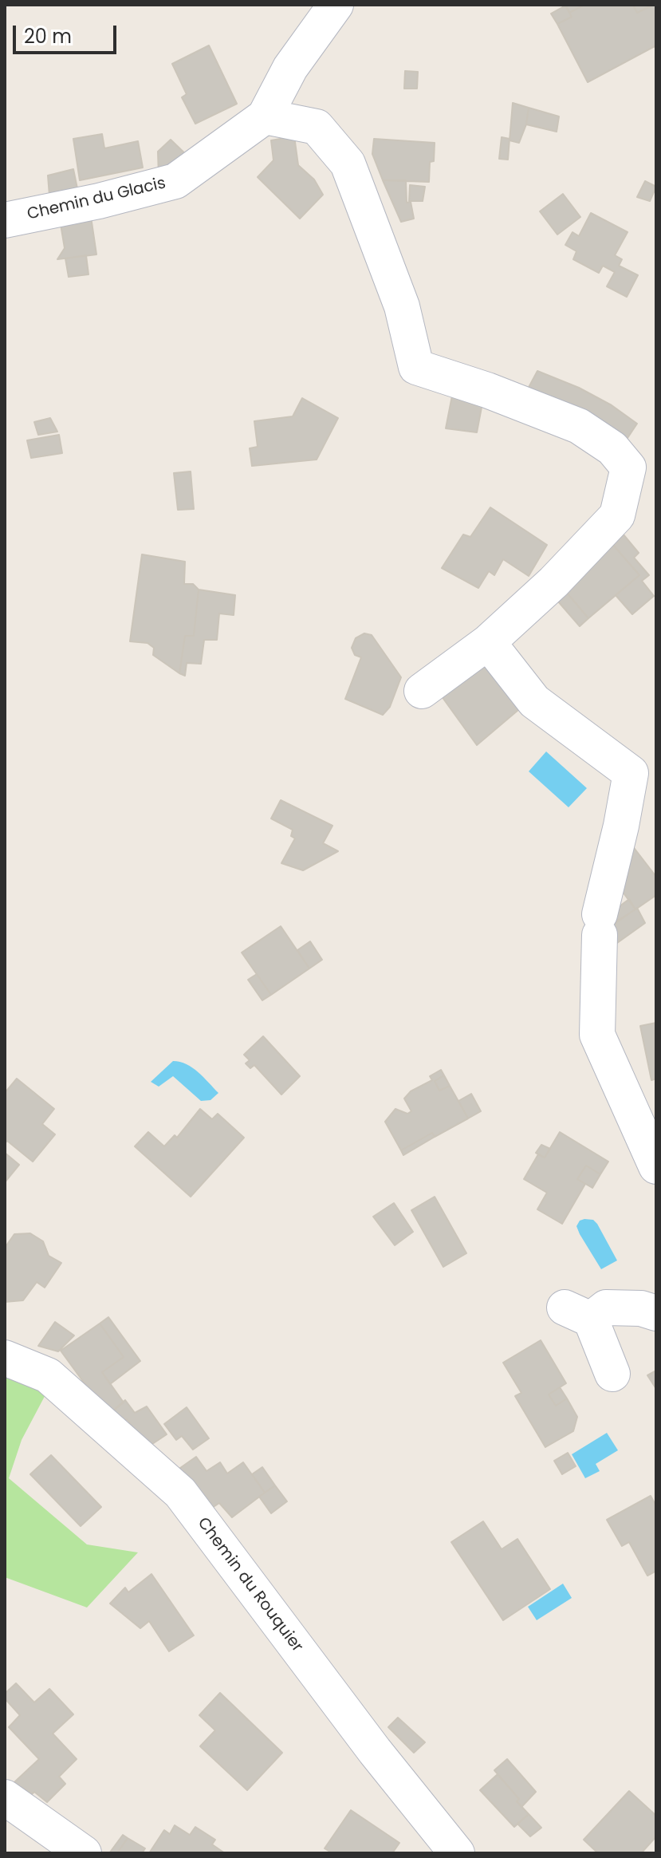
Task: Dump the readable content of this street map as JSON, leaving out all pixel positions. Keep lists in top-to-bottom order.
{
  "streets": {
    "street": ["Chemin du Glacis", "Chemin du Rouquier"]
  },
  "scale_bar": "20 m"
}
